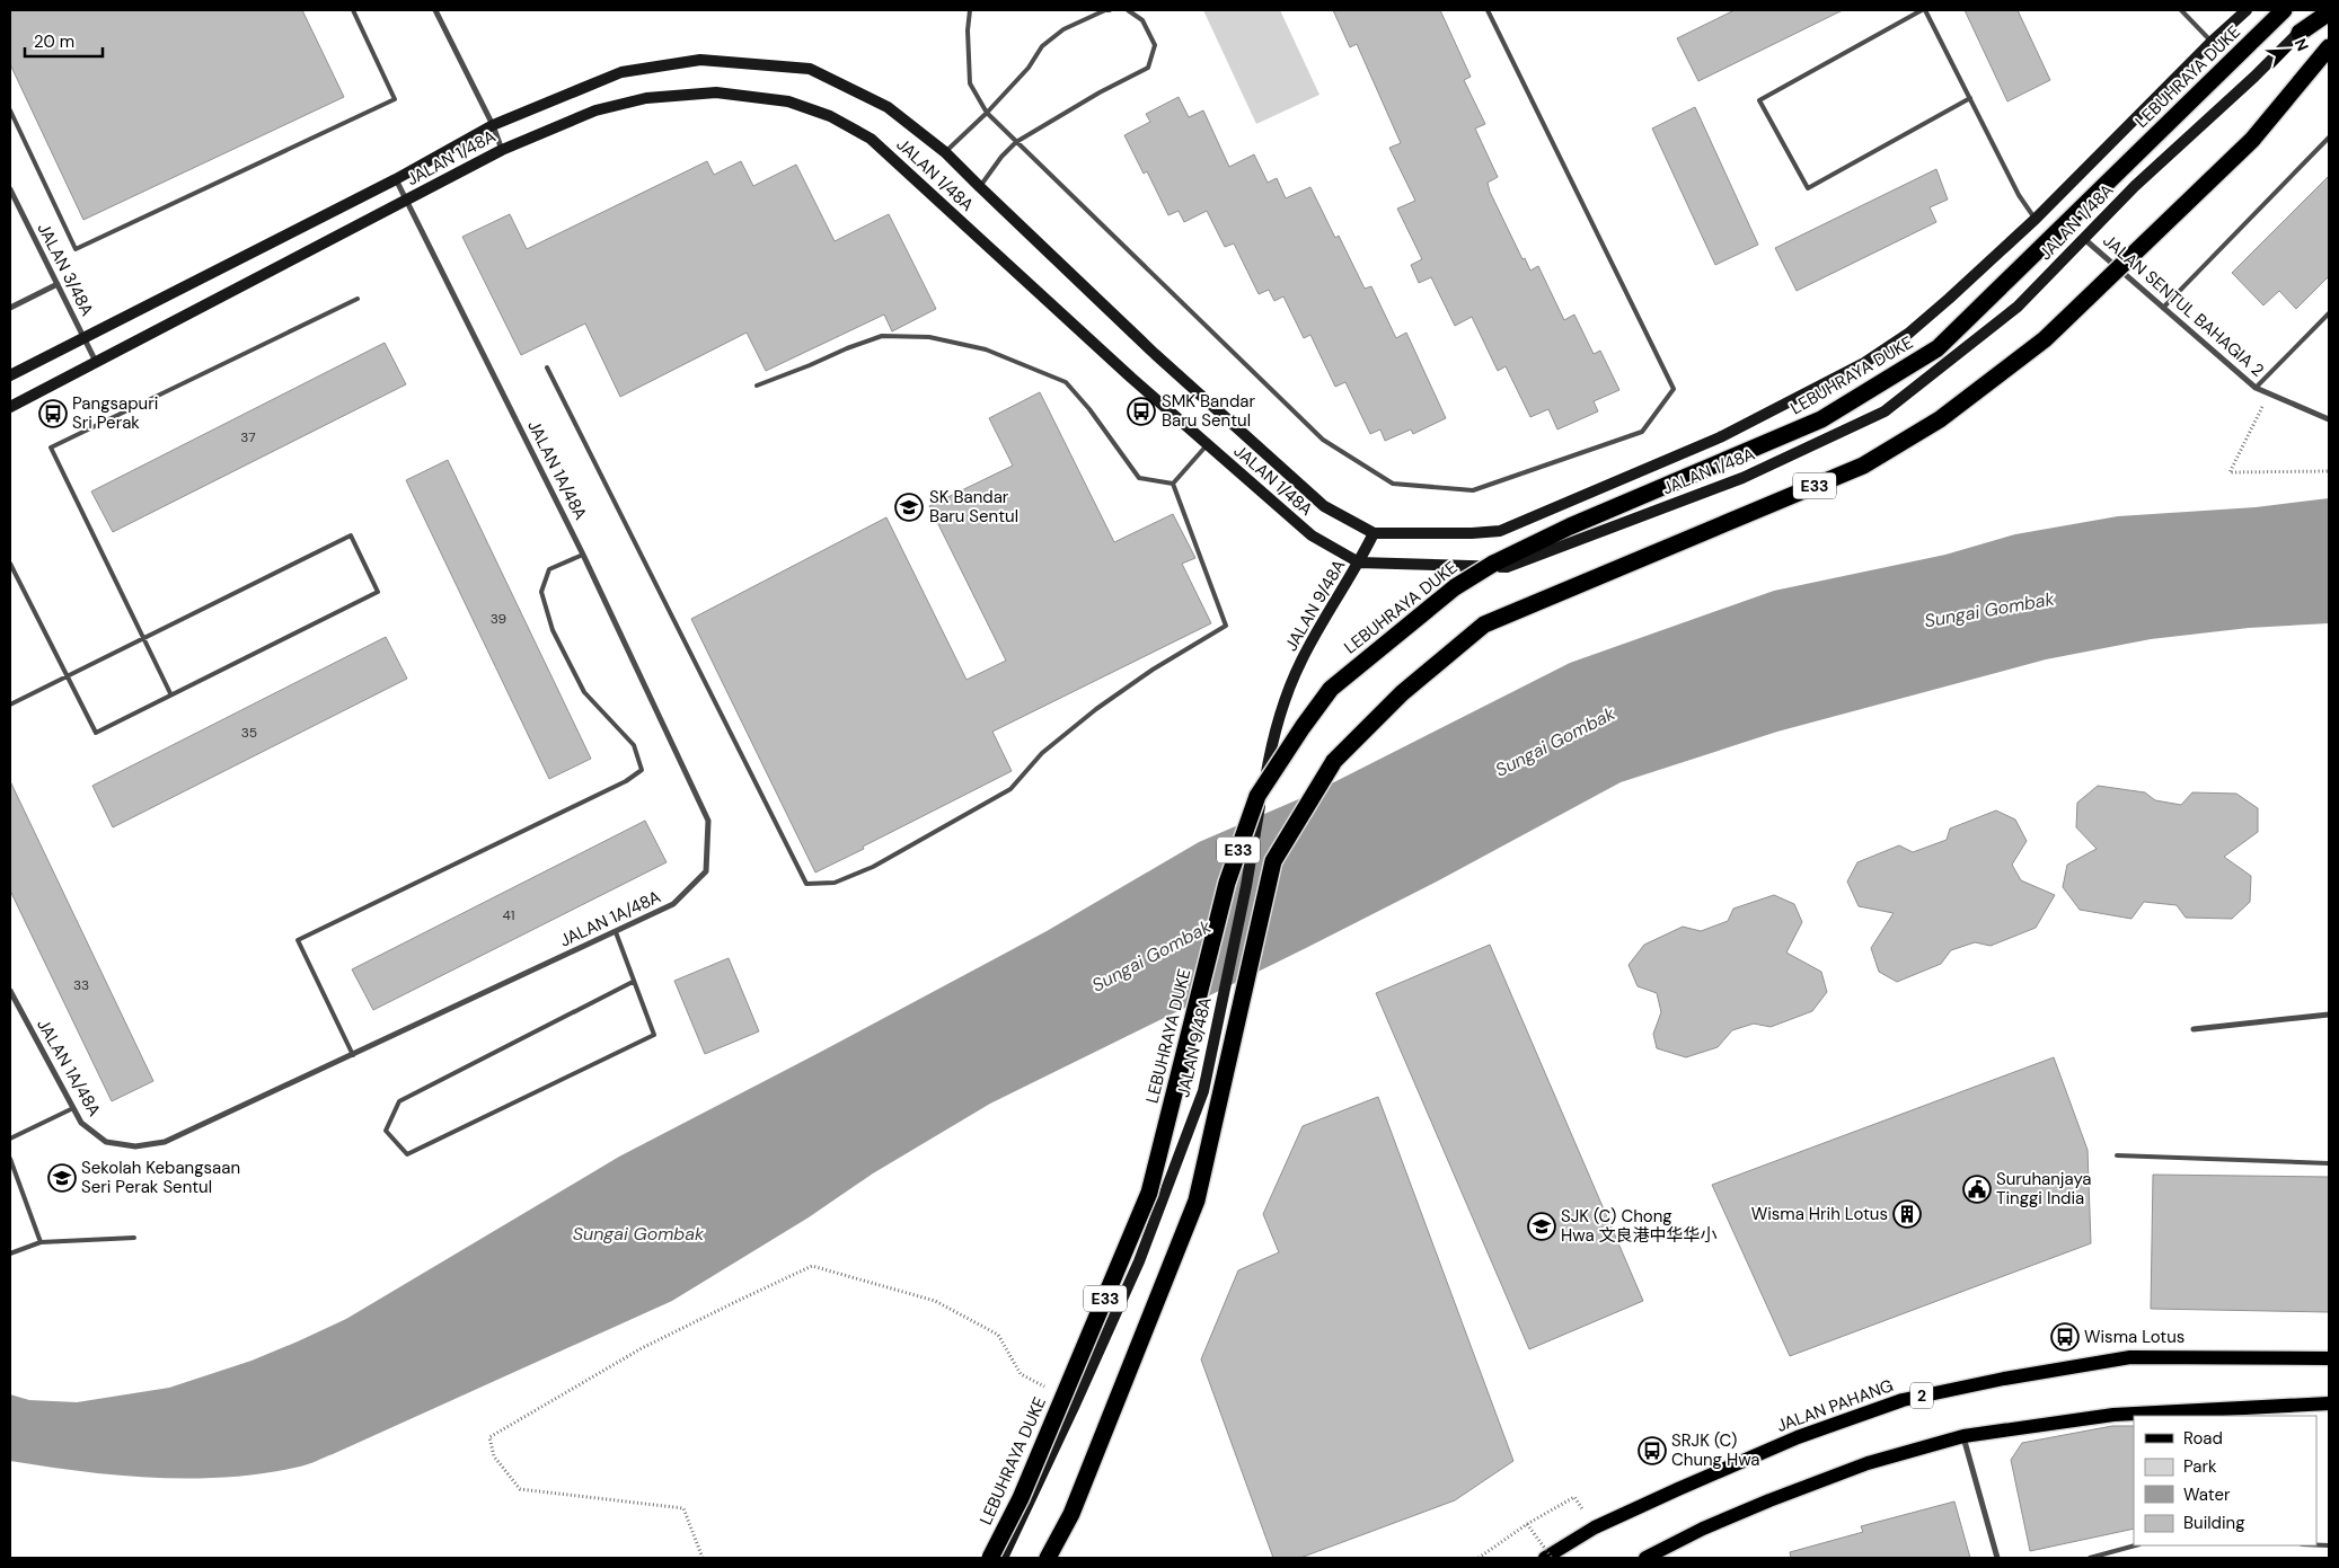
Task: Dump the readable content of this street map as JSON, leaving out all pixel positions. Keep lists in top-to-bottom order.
{
  "streets": {
    "highway": ["LEBUHRAYA DUKE", "E33"],
    "main road": [
      "JALAN 1/48A",
      "JALAN 9/48A",
      "2",
      "JALAN PAHANG"
    ],
    "street": ["JALAN 3/48A", "JALAN SENTUL BAHAGIA 2", "JALAN 1A/48A"]
  },
  "crossings": [
    ["JALAN 1/48A", "JALAN 3/48A"],
    ["JALAN 1/48A", "JALAN SENTUL BAHAGIA 2"],
    ["JALAN 1/48A", "JALAN 1A/48A"],
    ["JALAN 1/48A", "JALAN 9/48A"]
  ],
  "water": ["Sungai Gombak"],
  "places": {
    "bus stop": [
      "SMK Bandar Baru Sentul",
      "Pangsapuri Sri Perak",
      "Wisma Lotus",
      "SRJK (C) Chung Hwa"
    ],
    "school or university": ["SK Bandar Baru Sentul", "Sekolah Kebangsaan Seri Perak Sentul", "SJK (C) Chong Hwa 文良港中华华小"],
    "public building": ["Suruhanjaya Tinggi India"],
    "building": ["Wisma Hrih Lotus"]
  },
  "house_numbers": [
    "37",
    "39",
    "35",
    "41",
    "33"
  ],
  "legend": [
    "Road",
    "Park",
    "Water",
    "Building"
  ],
  "scale_bar": "20 m",
  "north": "top right"
}
